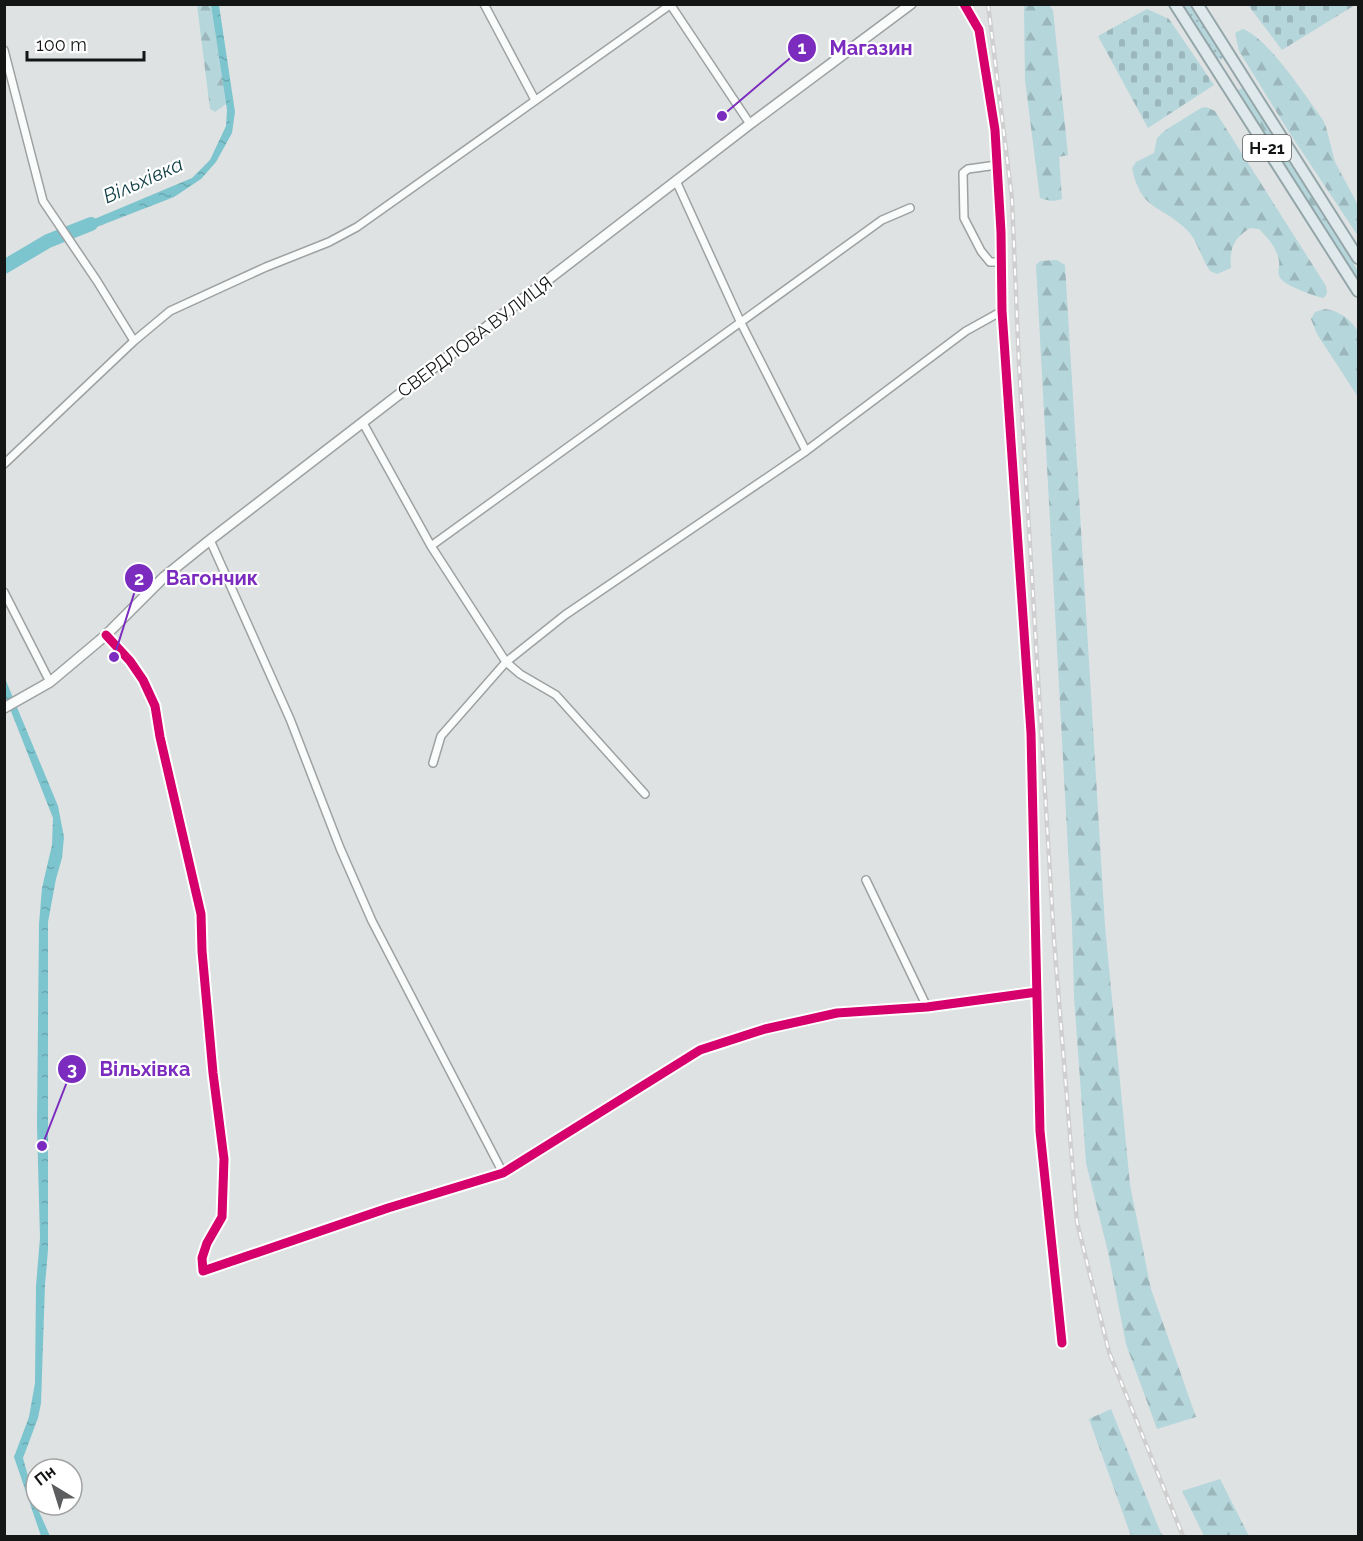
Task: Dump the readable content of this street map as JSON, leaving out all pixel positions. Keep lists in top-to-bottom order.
{
  "streets": {
    "main road": ["Н-21"],
    "street": ["СВЕРДЛОВА ВУЛИЦЯ"]
  },
  "water": ["Вільхівка"],
  "places": ["Mагазин", "Вагончик", "Вільхівка"],
  "scale_bar": "100 m",
  "north": "top left"
}
